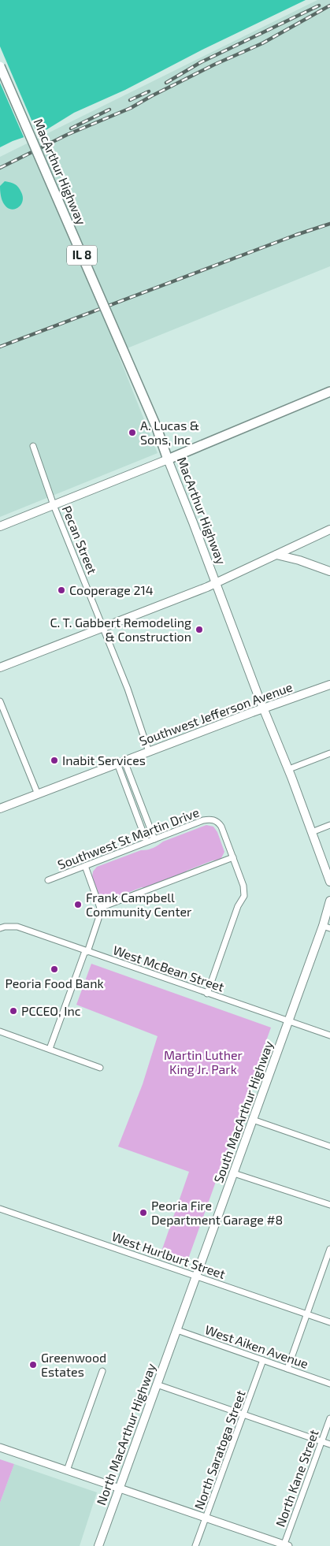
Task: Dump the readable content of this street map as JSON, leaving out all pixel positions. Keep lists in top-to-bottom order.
{
  "streets": {
    "main road": [
      "MacArthur Highway",
      "IL 8",
      "Southwest Jefferson Avenue",
      "South MacArthur Highway",
      "North MacArthur Highway"
    ],
    "street": [
      "Pecan Street",
      "Southwest St Martin Drive",
      "West McBean Street",
      "West Hurlburt Street",
      "West Aiken Avenue",
      "North Saratoga Street",
      "North Kane Street"
    ]
  },
  "crossings": [
    ["MacArthur Highway", "Southwest Jefferson Avenue"],
    ["Pecan Street", "Southwest Jefferson Avenue"],
    ["West McBean Street", "South MacArthur Highway"],
    ["South MacArthur Highway", "West Hurlburt Street"],
    ["South MacArthur Highway", "West Aiken Avenue"],
    ["South MacArthur Highway", "North MacArthur Highway"],
    ["West Aiken Avenue", "North MacArthur Highway"],
    ["West Aiken Avenue", "North Saratoga Street"]
  ],
  "parks": ["Martin Luther King Jr. Park"],
  "places": [
    "A. Lucas & Sons, Inc",
    "Cooperage 214",
    "C. T. Gabbert Remodeling & Construction",
    "Inabit Services",
    "Frank Campbell Community Center",
    "Peoria Food Bank",
    "PCCEO, Inc",
    "Peoria Fire Department Garage #8",
    "Greenwood Estates"
  ]
}
